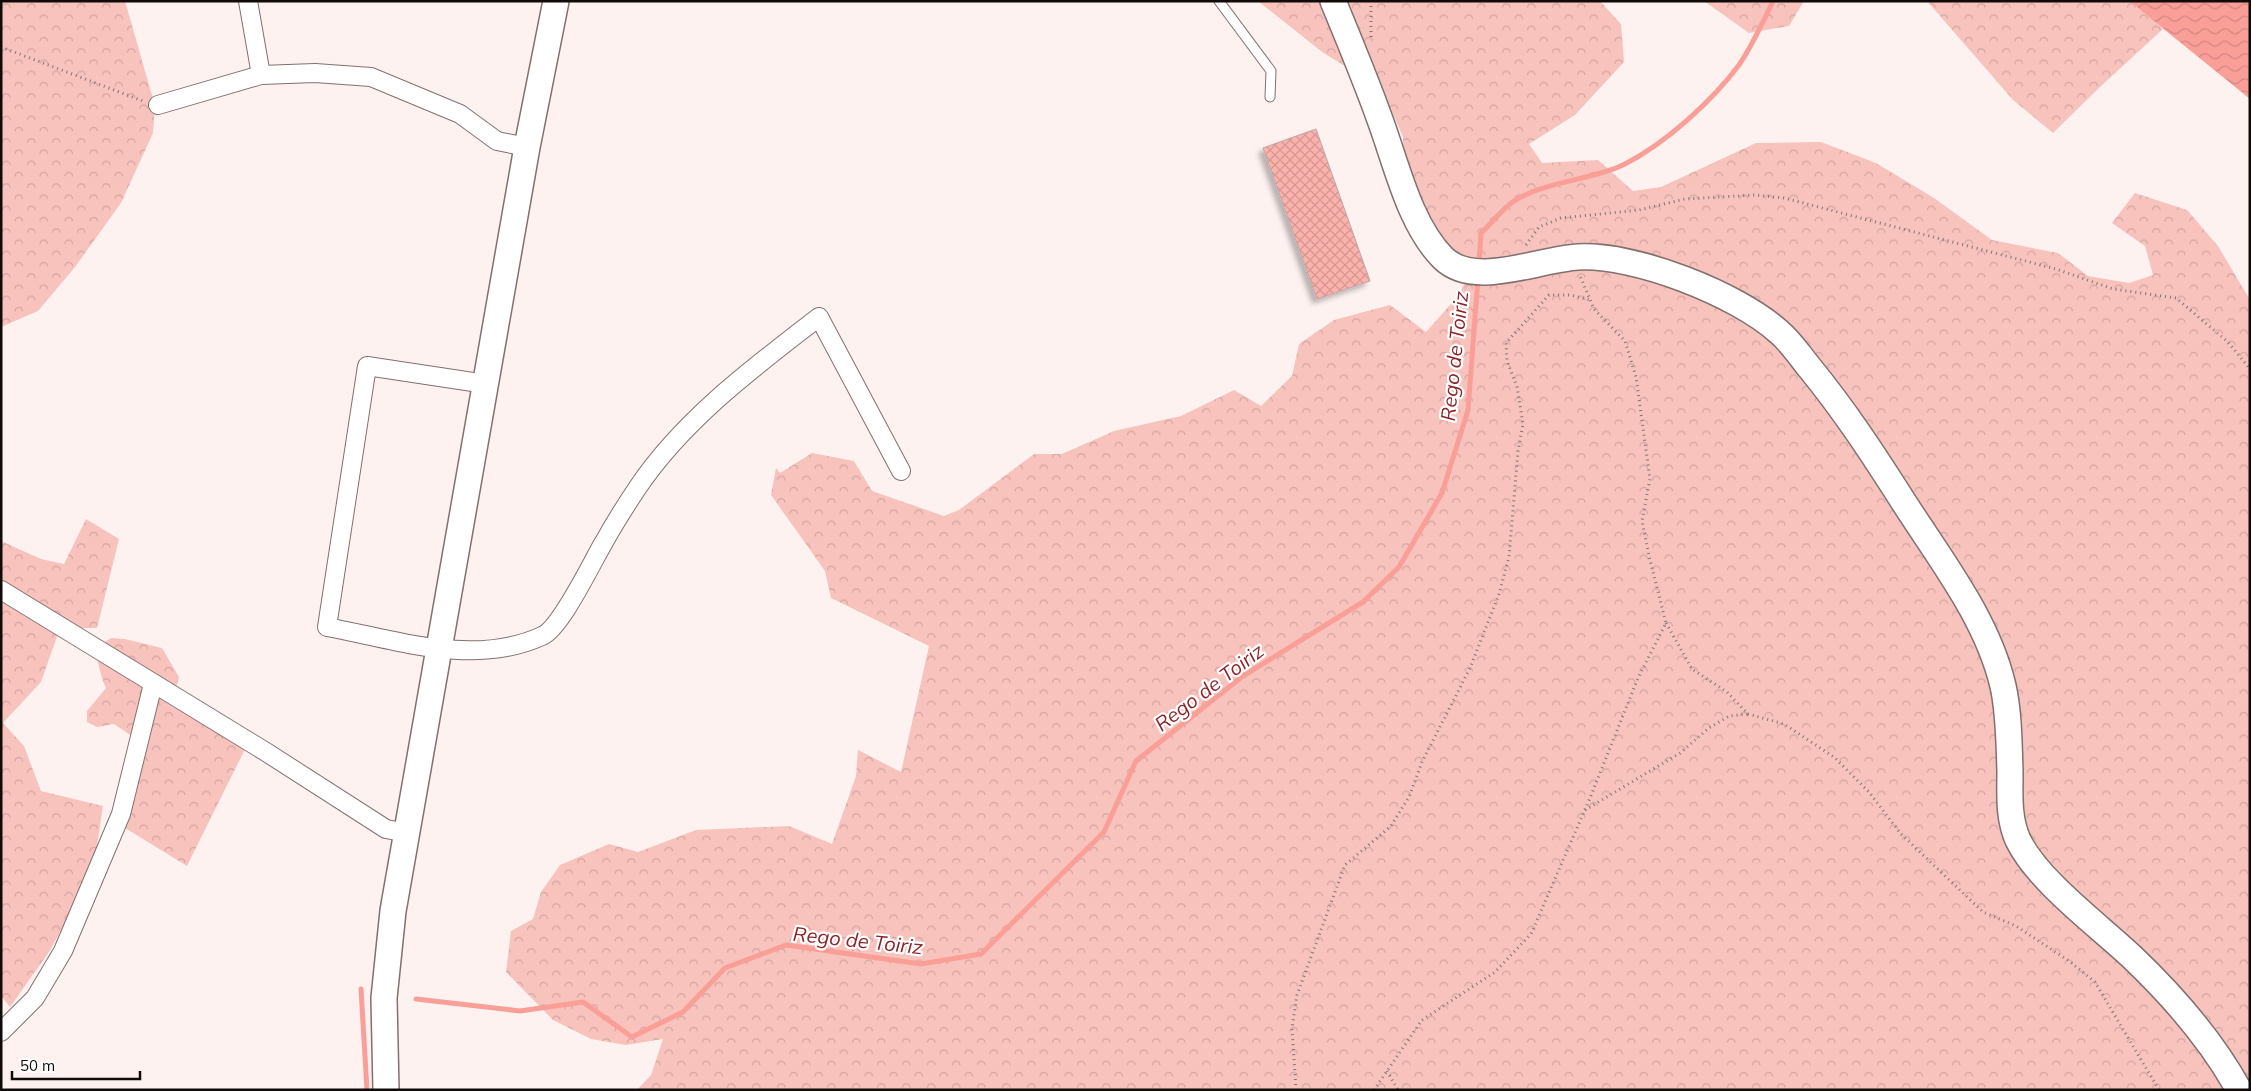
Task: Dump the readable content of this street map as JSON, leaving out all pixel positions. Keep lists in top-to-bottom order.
{
  "water": ["Rego de Toiriz"],
  "scale_bar": "50 m"
}
